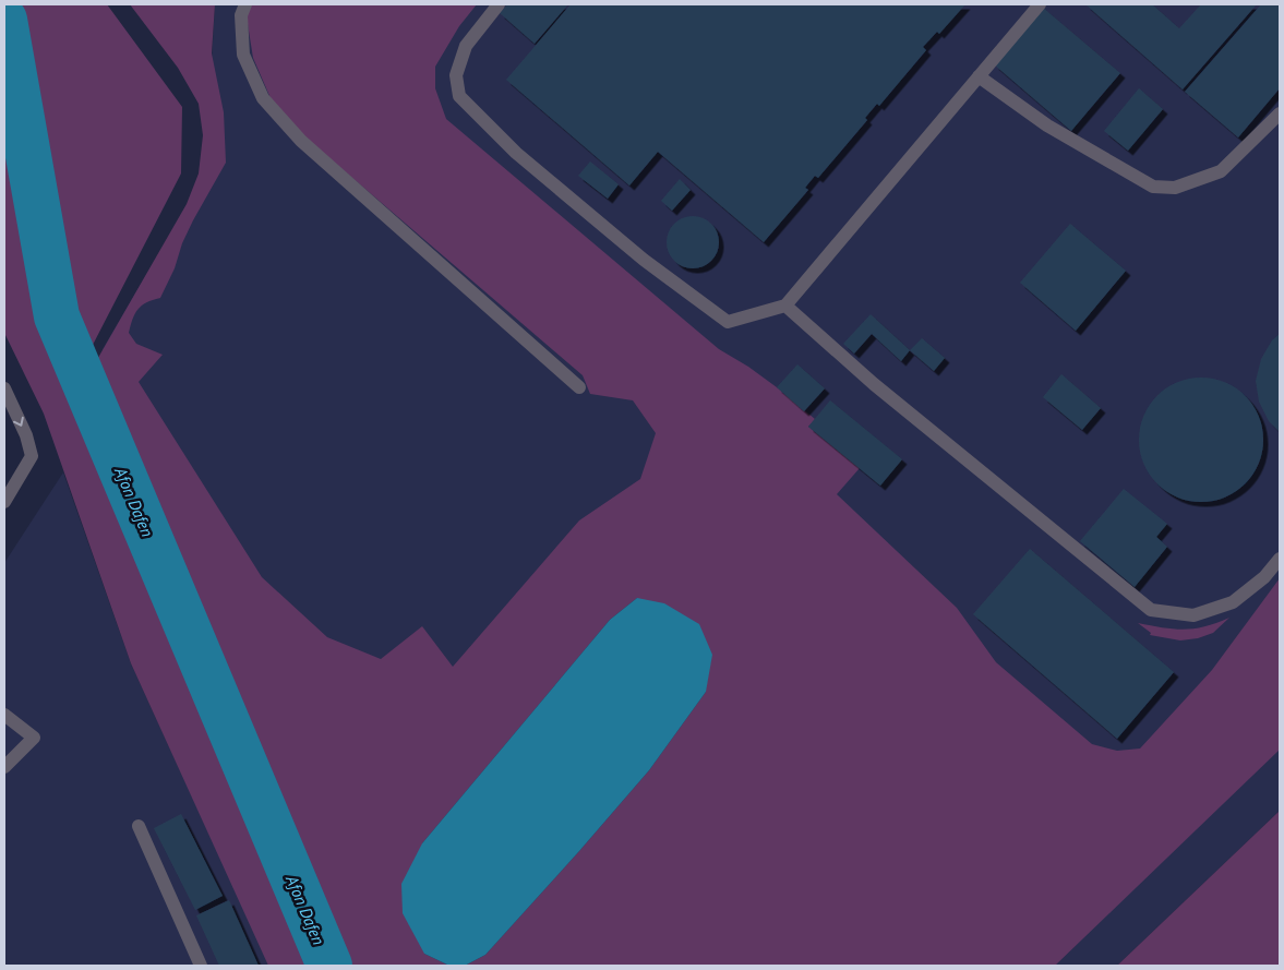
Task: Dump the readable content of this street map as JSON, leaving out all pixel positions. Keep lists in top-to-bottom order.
{
  "water": ["Afon Dafen"]
}
